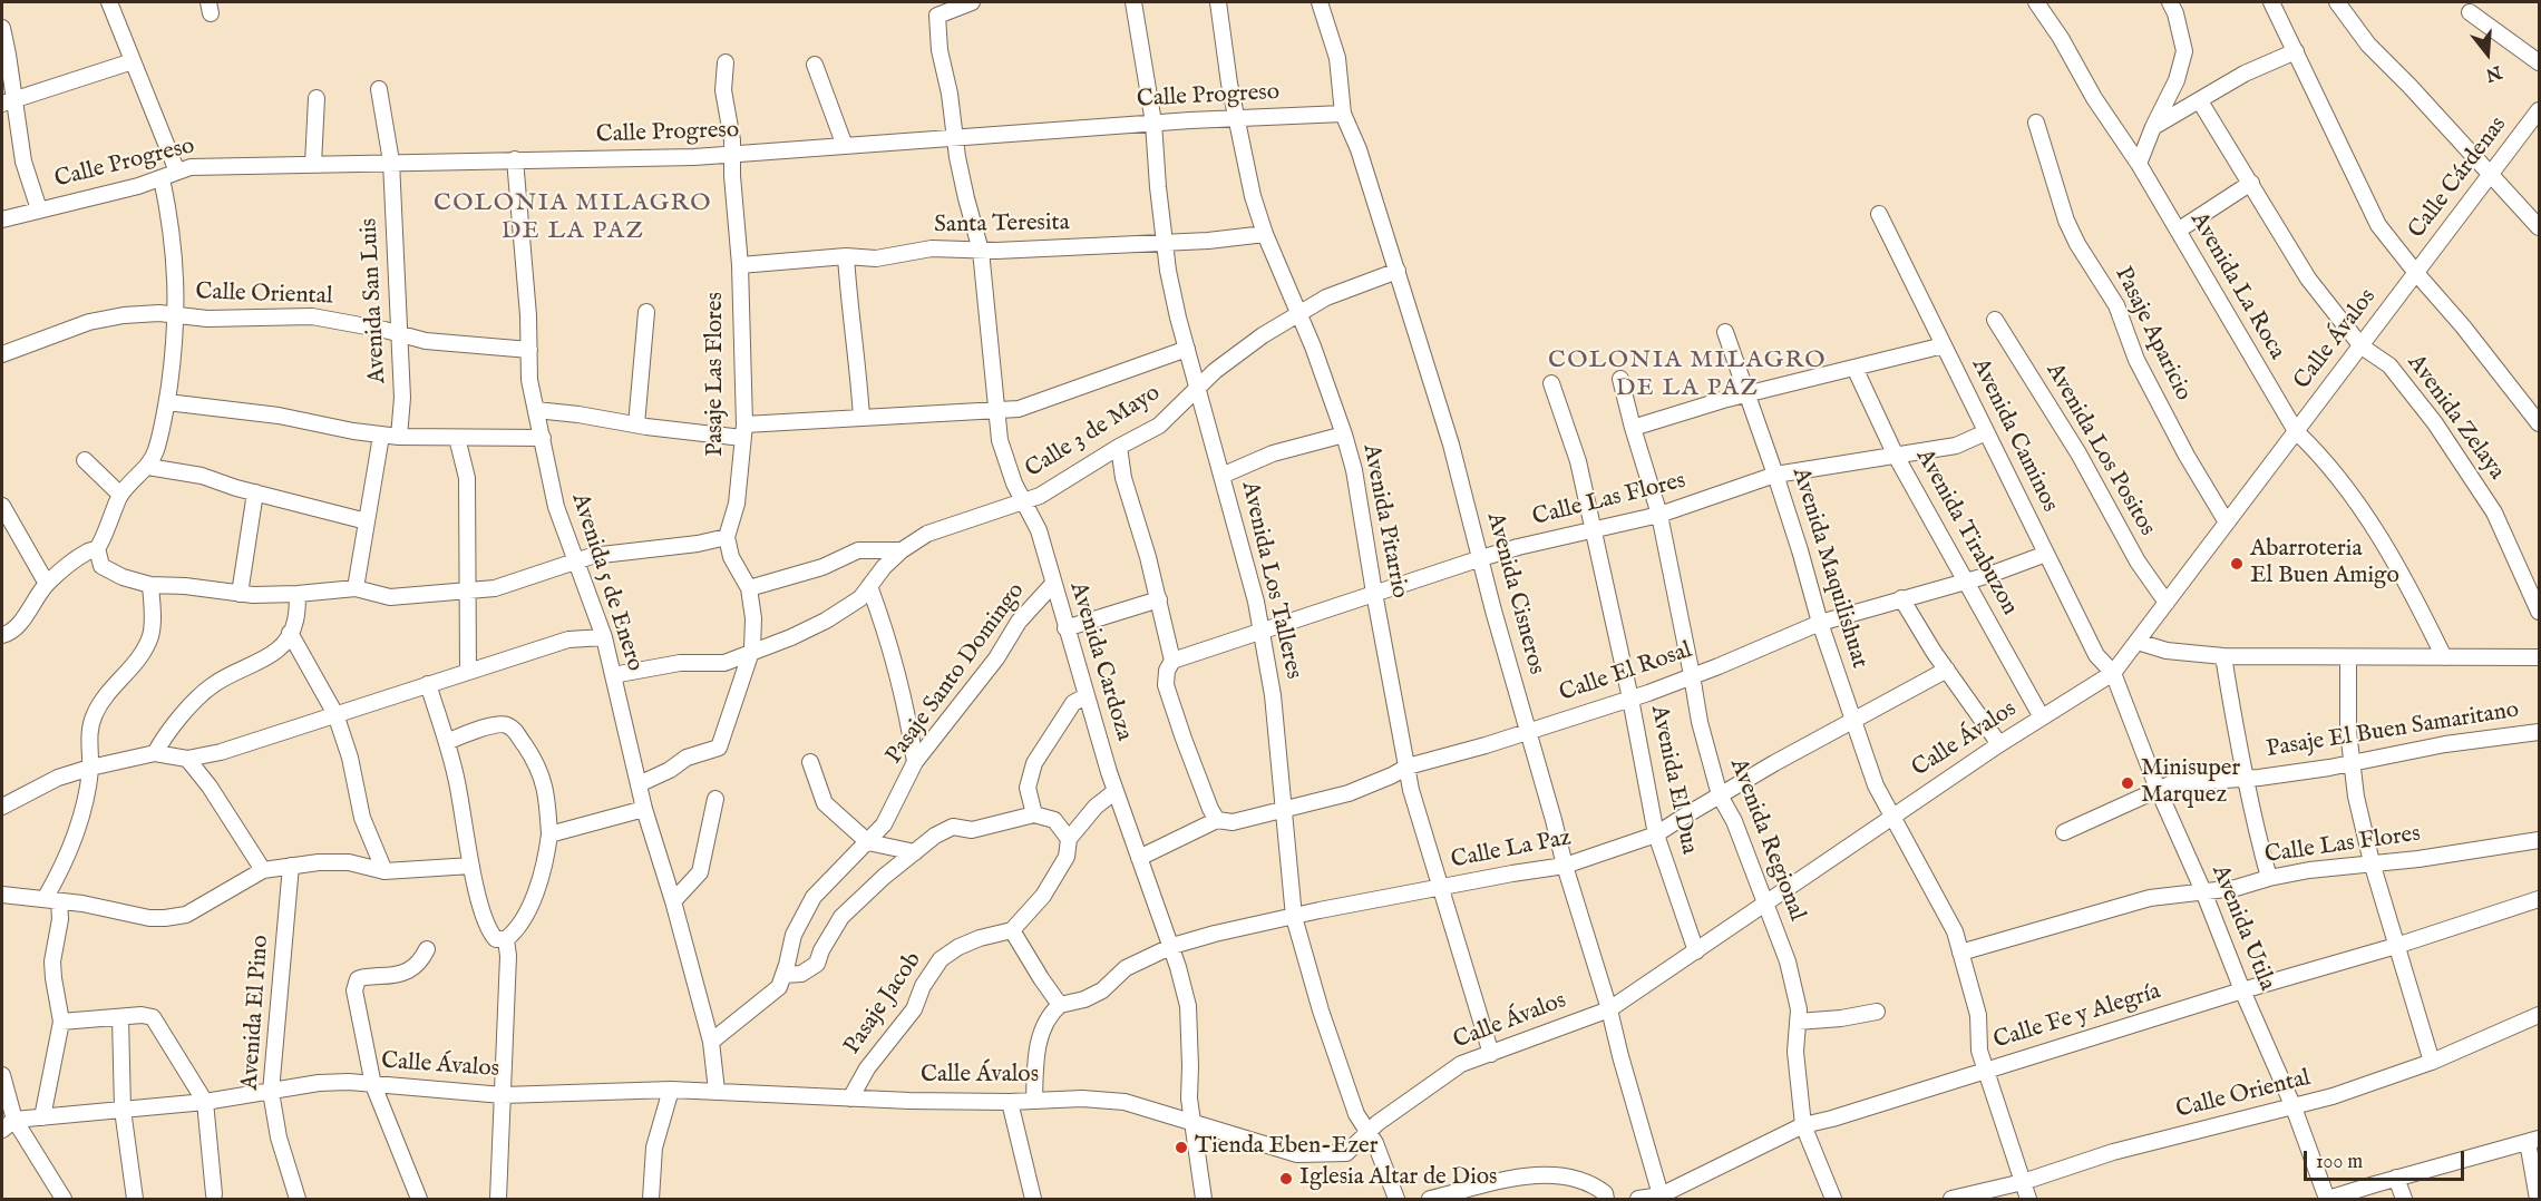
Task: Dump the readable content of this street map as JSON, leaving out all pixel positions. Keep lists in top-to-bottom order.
{
  "streets": {
    "street": [
      "Calle Progreso",
      "Calle Cárdenas",
      "Santa Teresita",
      "Avenida La Roca",
      "Calle Oriental",
      "Avenida San Luis",
      "Pasaje Aparicio",
      "Calle Ávalos",
      "Pasaje Las Flores",
      "Avenida Zelaya",
      "Calle 3 de Mayo",
      "Avenida Caminos",
      "Avenida Los Positos",
      "Calle Las Flores",
      "Avenida Pitarrio",
      "Avenida Tirabuzon",
      "Avenida Maquilishuat",
      "Avenida Los Talleres",
      "Avenida 5 de Enero",
      "Avenida Cisneros",
      "Avenida Cardoza",
      "Calle El Rosal",
      "Pasaje Santo Domingo",
      "Pasaje El Buen Samaritano",
      "Avenida El Dua",
      "Avenida Regional",
      "Calle La Paz",
      "Avenida Utila",
      "Pasaje Jacob",
      "Avenida El Pino",
      "Calle Fe y Alegría"
    ]
  },
  "crossings": [
    ["Calle Progreso", "Avenida San Luis"],
    ["Calle Progreso", "Pasaje Las Flores"],
    ["Calle Progreso", "Avenida Pitarrio"],
    ["Calle Progreso", "Avenida Los Talleres"],
    ["Calle Progreso", "Avenida 5 de Enero"],
    ["Calle Progreso", "Avenida Cisneros"],
    ["Calle Progreso", "Avenida Cardoza"],
    ["Calle Cárdenas", "Calle Ávalos"],
    ["Santa Teresita", "Pasaje Las Flores"],
    ["Santa Teresita", "Avenida Pitarrio"],
    ["Santa Teresita", "Avenida Los Talleres"],
    ["Santa Teresita", "Avenida Cardoza"],
    ["Avenida La Roca", "Calle Ávalos"],
    ["Calle Oriental", "Avenida San Luis"],
    ["Calle Oriental", "Avenida Maquilishuat"],
    ["Calle Oriental", "Avenida 5 de Enero"],
    ["Calle Oriental", "Avenida Utila"],
    ["Pasaje Aparicio", "Calle Ávalos"],
    ["Calle Ávalos", "Avenida Zelaya"],
    ["Calle Ávalos", "Avenida Caminos"],
    ["Calle Ávalos", "Avenida Los Positos"],
    ["Calle Ávalos", "Avenida Pitarrio"],
    ["Calle Ávalos", "Avenida Tirabuzon"],
    ["Calle Ávalos", "Avenida Maquilishuat"],
    ["Calle Ávalos", "Avenida Los Talleres"],
    ["Calle Ávalos", "Avenida 5 de Enero"],
    ["Calle Ávalos", "Avenida Cisneros"],
    ["Calle Ávalos", "Avenida Cardoza"],
    ["Calle Ávalos", "Avenida El Dua"],
    ["Calle Ávalos", "Avenida Regional"],
    ["Calle Ávalos", "Avenida Utila"],
    ["Calle Ávalos", "Pasaje Jacob"],
    ["Calle Ávalos", "Avenida El Pino"],
    ["Calle 3 de Mayo", "Avenida Pitarrio"],
    ["Calle 3 de Mayo", "Avenida Los Talleres"],
    ["Calle 3 de Mayo", "Avenida 5 de Enero"],
    ["Calle 3 de Mayo", "Avenida Cisneros"],
    ["Calle 3 de Mayo", "Avenida Cardoza"],
    ["Avenida Caminos", "Calle Las Flores"],
    ["Avenida Caminos", "Calle El Rosal"],
    ["Avenida Caminos", "Avenida Utila"],
    ["Calle Las Flores", "Avenida Pitarrio"],
    ["Calle Las Flores", "Avenida Tirabuzon"],
    ["Calle Las Flores", "Avenida Maquilishuat"],
    ["Calle Las Flores", "Avenida Los Talleres"],
    ["Calle Las Flores", "Avenida Cisneros"],
    ["Calle Las Flores", "Avenida El Dua"],
    ["Calle Las Flores", "Avenida Regional"],
    ["Calle Las Flores", "Avenida Utila"],
    ["Avenida Pitarrio", "Calle El Rosal"],
    ["Avenida Pitarrio", "Calle La Paz"],
    ["Avenida Tirabuzon", "Calle El Rosal"],
    ["Avenida Maquilishuat", "Calle El Rosal"],
    ["Avenida Maquilishuat", "Calle La Paz"],
    ["Avenida Maquilishuat", "Calle Fe y Alegría"],
    ["Avenida Los Talleres", "Calle El Rosal"],
    ["Avenida Los Talleres", "Calle La Paz"],
    ["Avenida 5 de Enero", "Pasaje Santo Domingo"],
    ["Avenida Cisneros", "Calle El Rosal"],
    ["Avenida Cisneros", "Calle La Paz"],
    ["Avenida Cisneros", "Calle Fe y Alegría"],
    ["Avenida Cardoza", "Pasaje Santo Domingo"],
    ["Avenida Cardoza", "Calle La Paz"],
    ["Calle El Rosal", "Avenida El Dua"],
    ["Calle El Rosal", "Avenida Regional"],
    ["Pasaje El Buen Samaritano", "Avenida Utila"],
    ["Avenida El Dua", "Calle La Paz"],
    ["Avenida Regional", "Calle La Paz"],
    ["Avenida Regional", "Calle Fe y Alegría"],
    ["Avenida Utila", "Calle Fe y Alegría"]
  ],
  "districts": ["COLONIA MILAGRO DE LA PAZ", "COLONIA MILAGRO DE LA PAZ"],
  "places": [
    "Abarroteria El Buen Amigo",
    "Minisuper Marquez",
    "Tienda Eben-Ezer",
    "Iglesia Altar de Dios"
  ],
  "scale_bar": "100 m",
  "north": "bottom"
}
